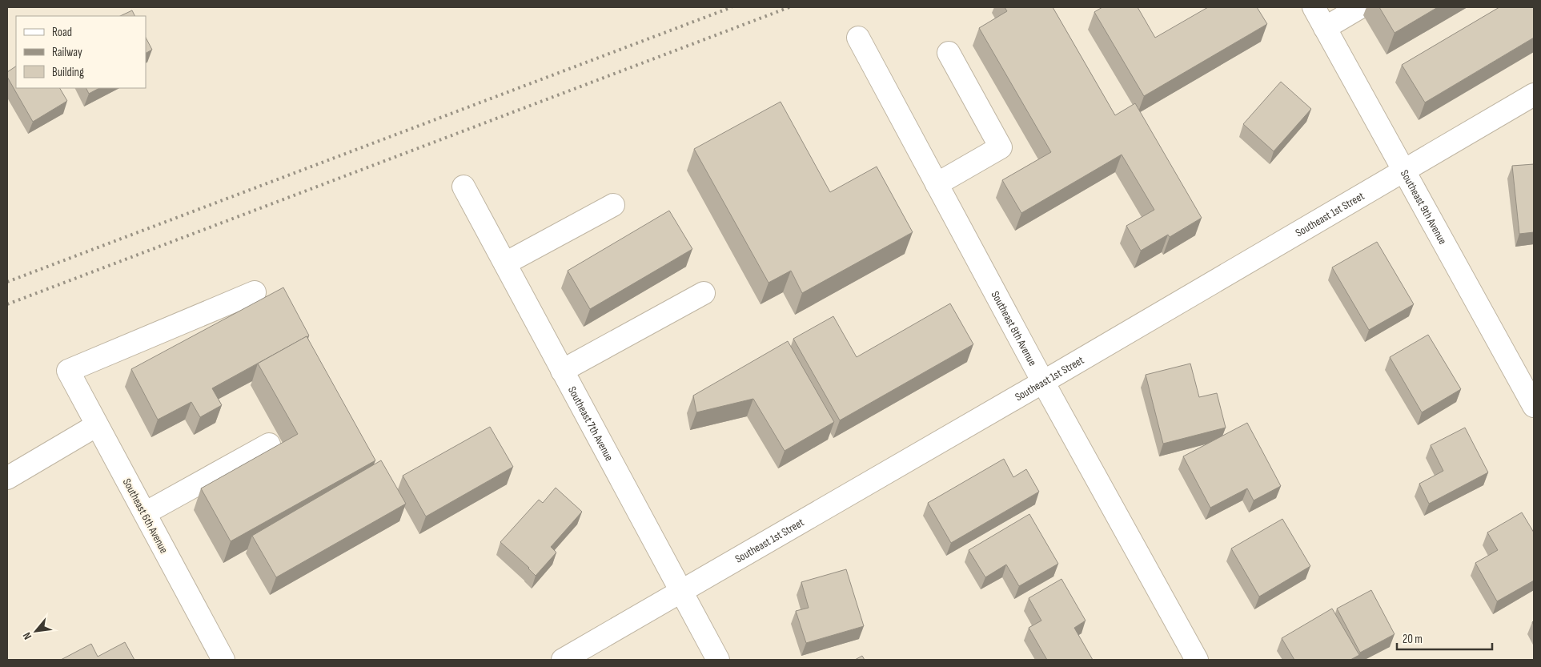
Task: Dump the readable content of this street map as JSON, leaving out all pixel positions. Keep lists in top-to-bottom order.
{
  "streets": {
    "street": [
      "Southeast 9th Avenue",
      "Southeast 1st Street",
      "Southeast 8th Avenue",
      "Southeast 7th Avenue",
      "Southeast 6th Avenue"
    ]
  },
  "crossings": [
    ["Southeast 9th Avenue", "Southeast 1st Street"],
    ["Southeast 1st Street", "Southeast 8th Avenue"],
    ["Southeast 1st Street", "Southeast 7th Avenue"]
  ],
  "legend": ["Road", "Railway", "Building"],
  "scale_bar": "20 m",
  "north": "bottom left"
}
